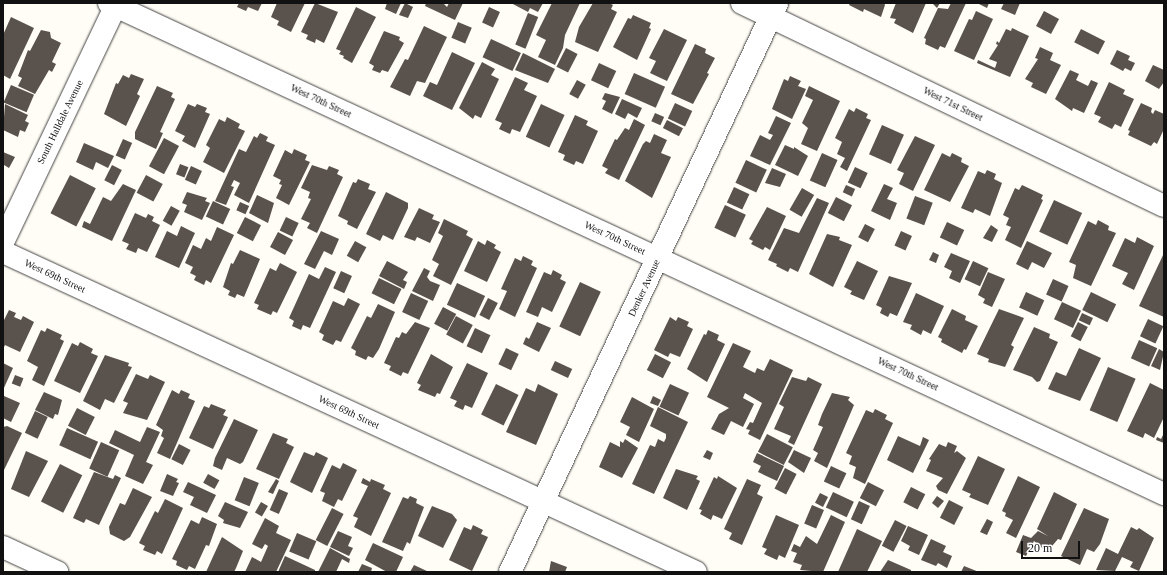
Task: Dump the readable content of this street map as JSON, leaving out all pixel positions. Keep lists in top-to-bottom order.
{
  "streets": {
    "street": [
      "West 70th Street",
      "West 71st Street",
      "South Halldale Avenue",
      "West 69th Street",
      "Denker Avenue"
    ]
  },
  "crossings": [
    ["West 70th Street", "South Halldale Avenue"],
    ["West 70th Street", "Denker Avenue"],
    ["West 71st Street", "Denker Avenue"],
    ["West 69th Street", "Denker Avenue"]
  ],
  "scale_bar": "20 m"
}
